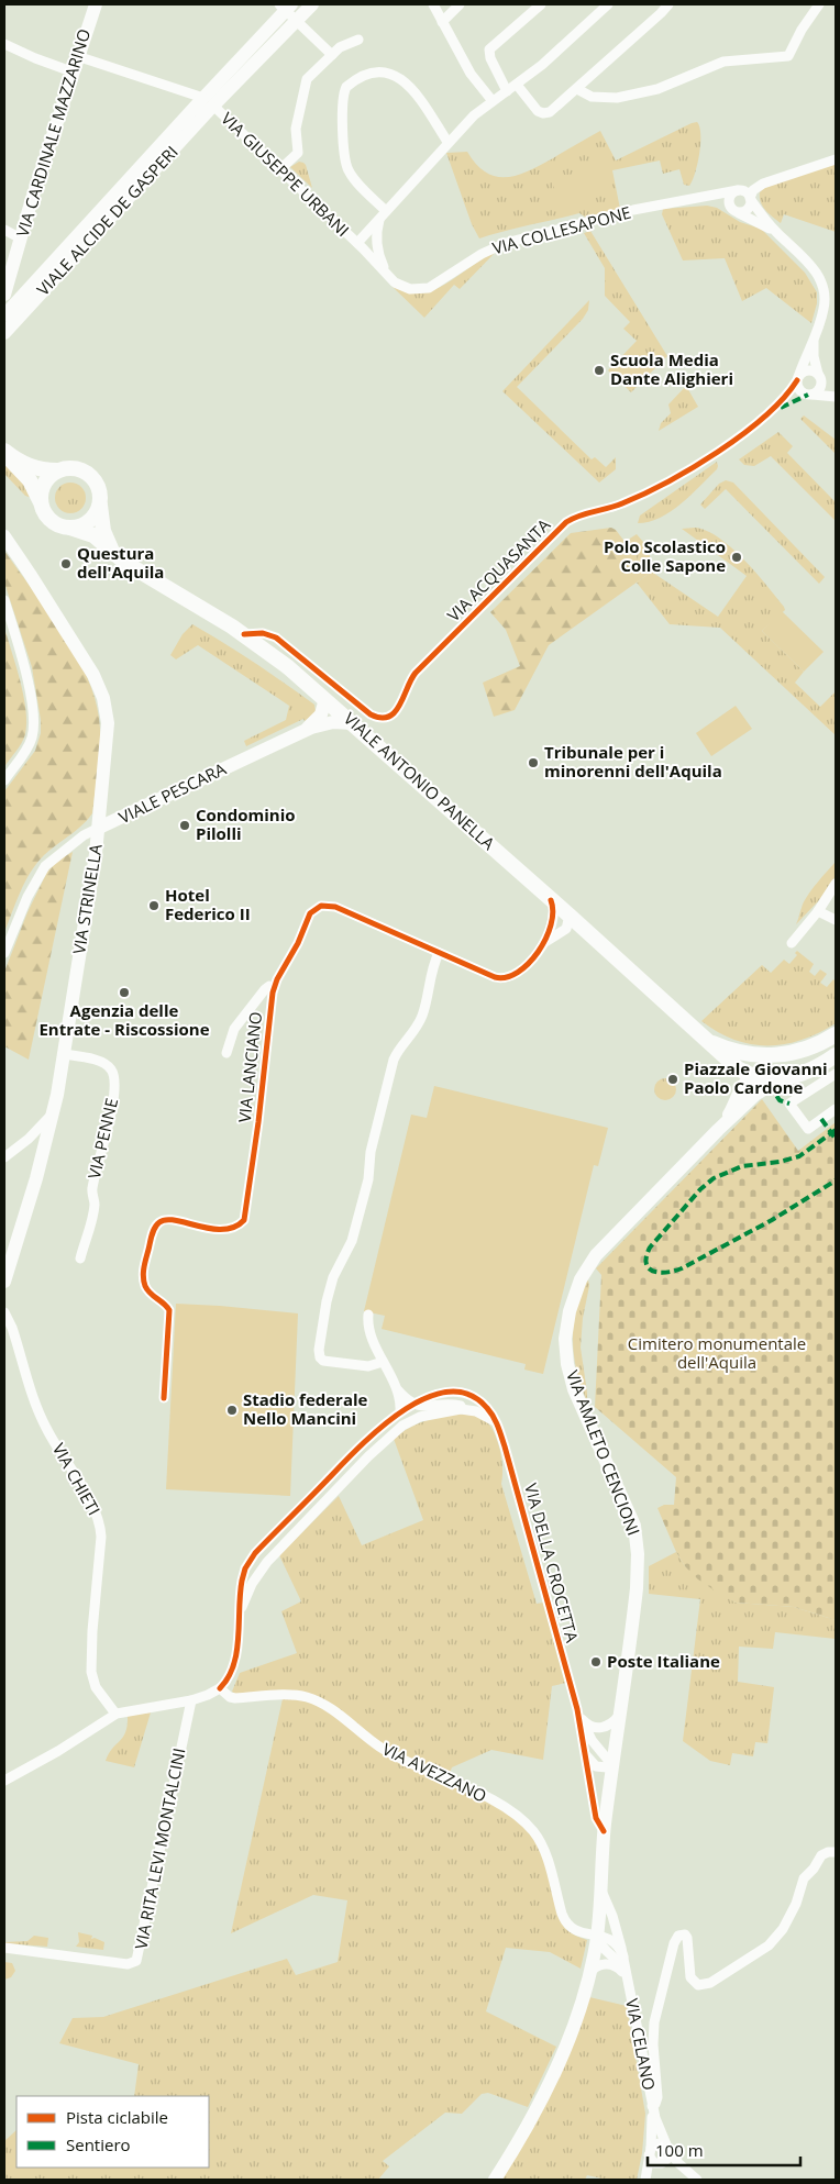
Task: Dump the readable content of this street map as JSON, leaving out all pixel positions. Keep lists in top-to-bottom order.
{
  "streets": {
    "main road": [
      "VIA CARDINALE MAZZARINO",
      "VIALE ALCIDE DE GASPERI",
      "VIALE ANTONIO PANELLA",
      "VIALE PESCARA",
      "VIA STRINELLA",
      "VIA AMLETO CENCIONI",
      "VIA DELLA CROCETTA"
    ],
    "street": [
      "VIA GIUSEPPE URBANI",
      "VIA COLLESAPONE",
      "VIA ACQUASANTA",
      "VIA LANCIANO",
      "VIA PENNE",
      "VIA CHIETI",
      "VIA AVEZZANO",
      "VIA RITA LEVI MONTALCINI",
      "VIA CELANO"
    ]
  },
  "crossings": [
    ["VIA CARDINALE MAZZARINO", "VIA GIUSEPPE URBANI"],
    ["VIA GIUSEPPE URBANI", "VIALE ALCIDE DE GASPERI"],
    ["VIA GIUSEPPE URBANI", "VIA COLLESAPONE"],
    ["VIA ACQUASANTA", "VIALE ANTONIO PANELLA"],
    ["VIALE ANTONIO PANELLA", "VIALE PESCARA"],
    ["VIALE ANTONIO PANELLA", "VIA LANCIANO"],
    ["VIALE PESCARA", "VIA STRINELLA"],
    ["VIA STRINELLA", "VIA PENNE"],
    ["VIA AMLETO CENCIONI", "VIA DELLA CROCETTA"],
    ["VIA DELLA CROCETTA", "VIA AVEZZANO"],
    ["VIA DELLA CROCETTA", "VIA CELANO"],
    ["VIA AVEZZANO", "VIA CELANO"]
  ],
  "parks": ["Cimitero monumentale dell'Aquila"],
  "places": [
    "Scuola Media Dante Alighieri",
    "Polo Scolastico Colle Sapone",
    "Questura dell'Aquila",
    "Tribunale per i minorenni dell'Aquila",
    "Condominio Pilolli",
    "Hotel Federico II",
    "Agenzia delle Entrate - Riscossione",
    "Piazzale Giovanni Paolo Cardone",
    "Stadio federale Nello Mancini",
    "Poste Italiane"
  ],
  "legend": ["Pista ciclabile", "Sentiero"],
  "scale_bar": "100 m"
}
